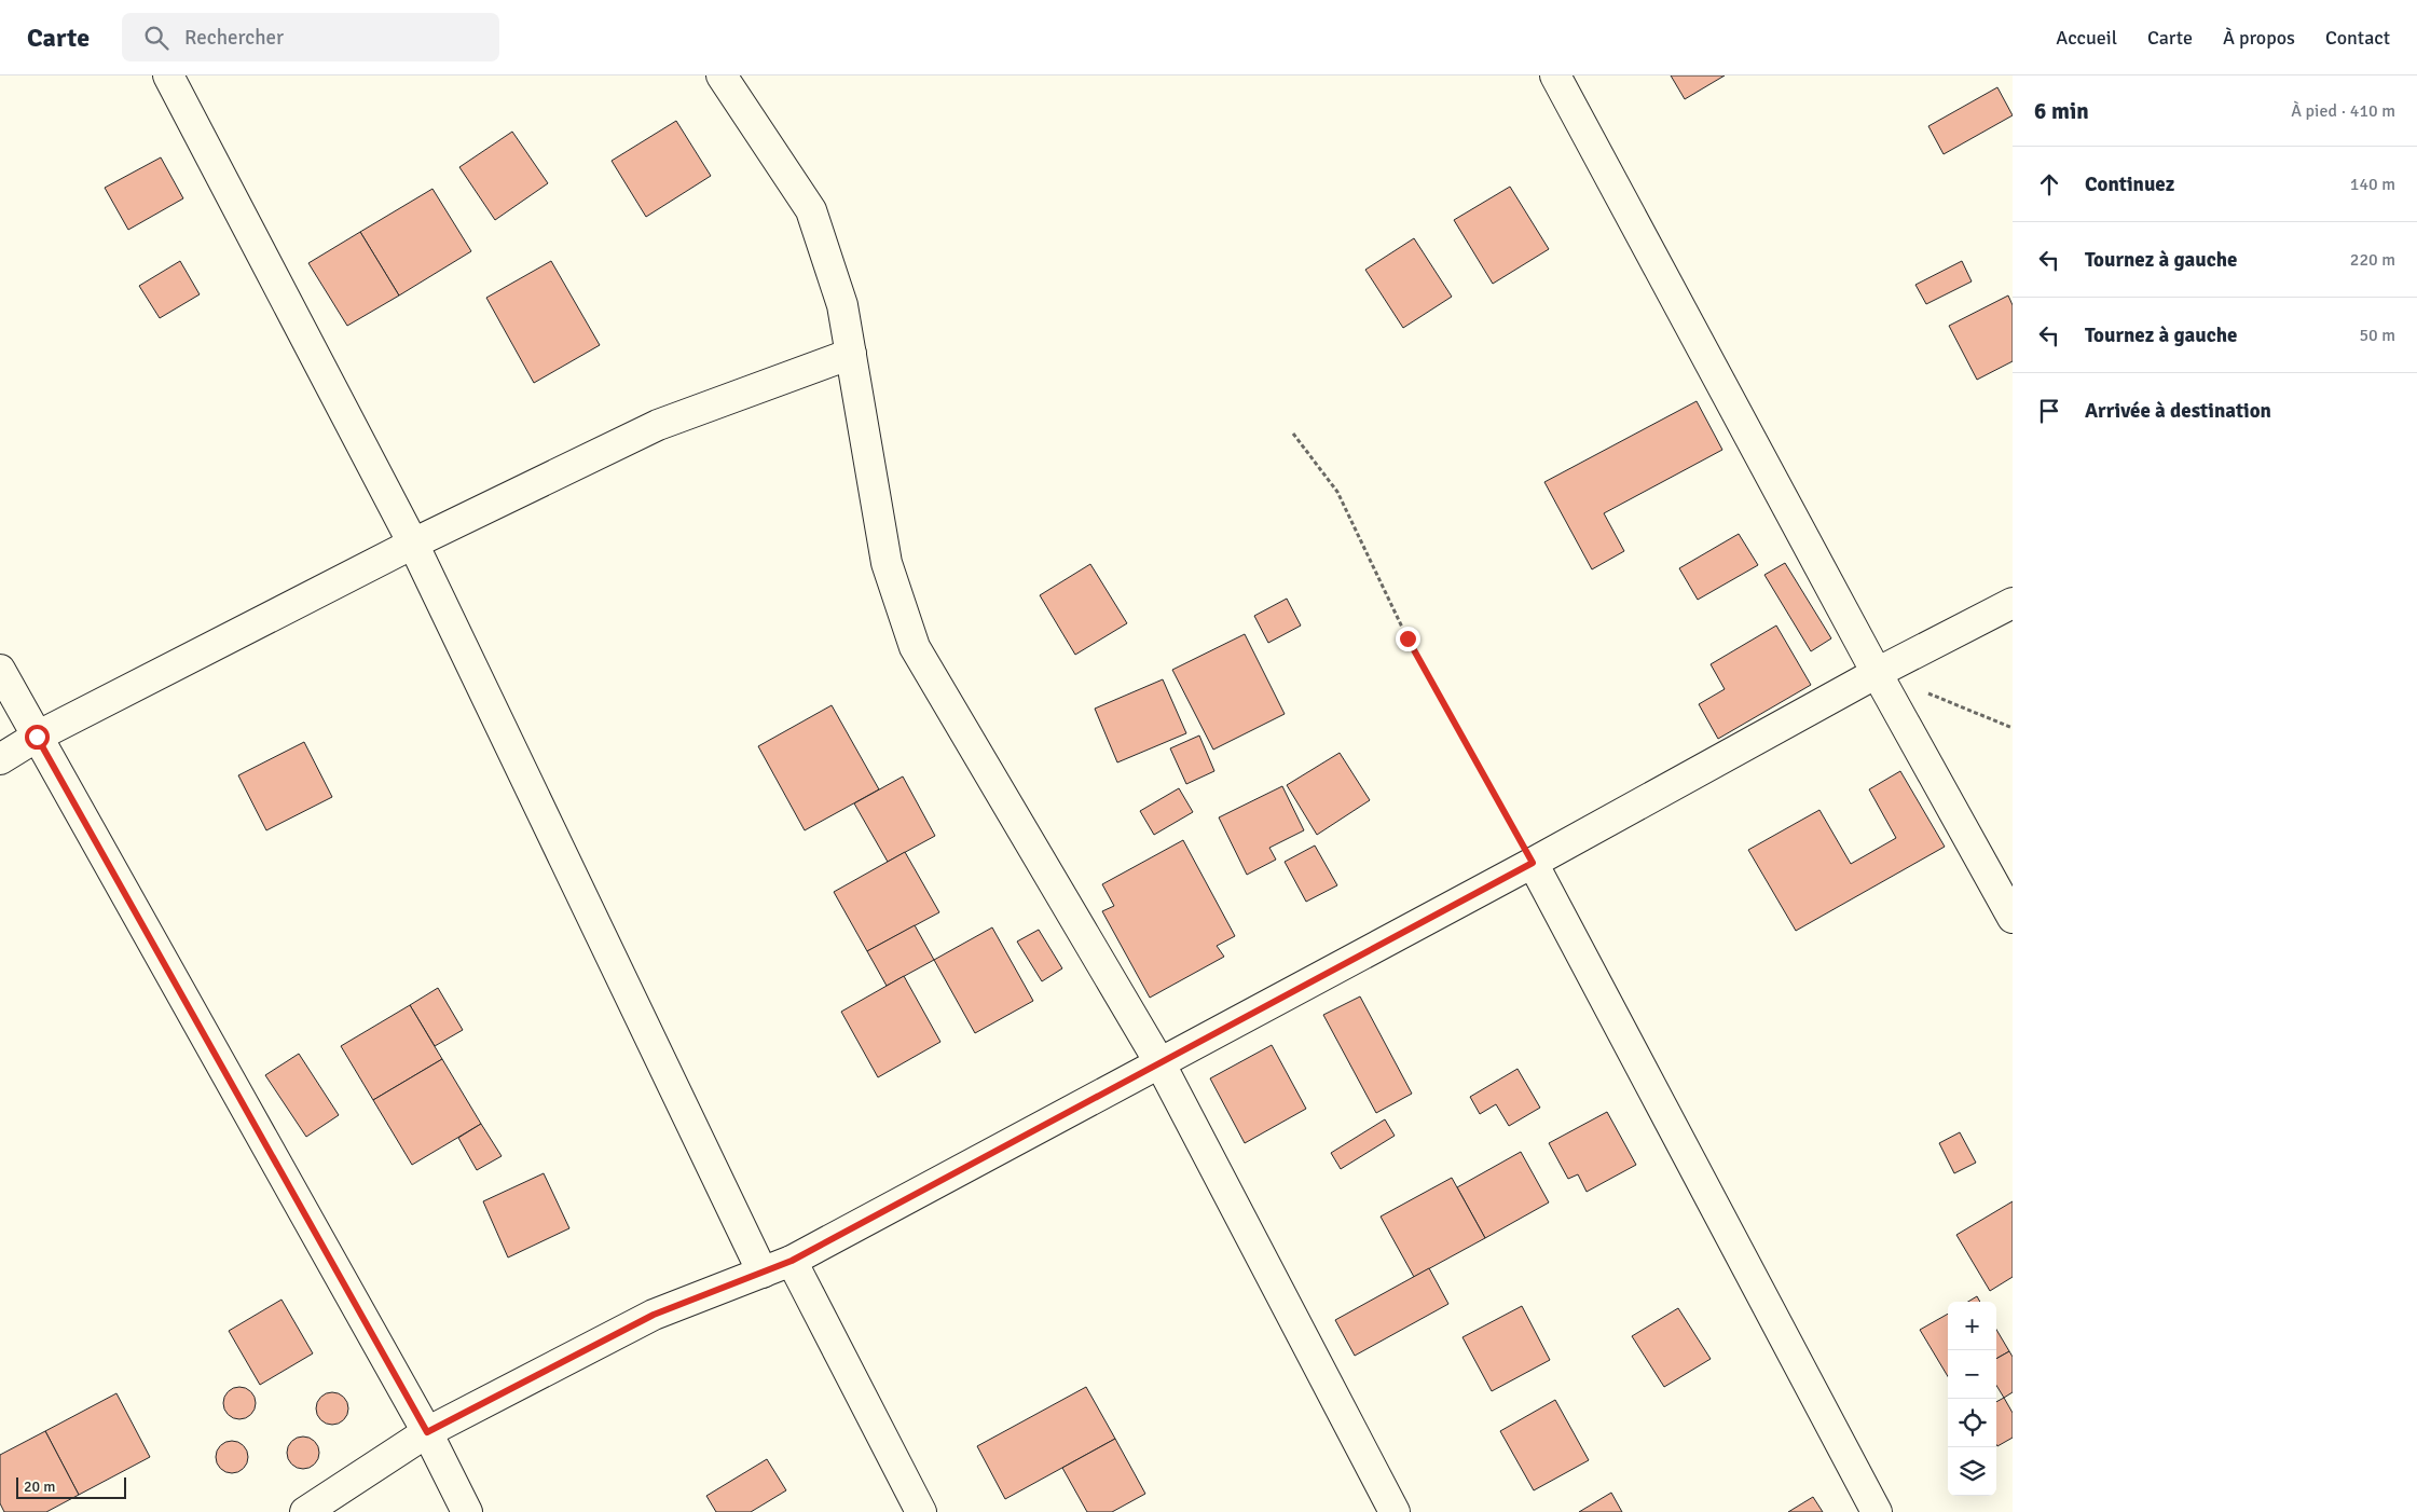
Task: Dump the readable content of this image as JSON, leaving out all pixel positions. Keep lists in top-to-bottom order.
{
  "scale_bar": "20 m",
  "page": {
    "header": "Carte",
    "search": "Rechercher",
    "nav": [
      "Accueil",
      "Carte",
      "À propos",
      "Contact"
    ],
    "heading": ["6 min", "À pied · 410 m"],
    "list": [
      ["Continuez", "140 m"],
      ["Tournez à gauche", "220 m"],
      ["Tournez à gauche", "50 m"],
      "Arrivée à destination"
    ],
    "map_buttons": ["+", "−"],
    "scale": "20 m"
  }
}
